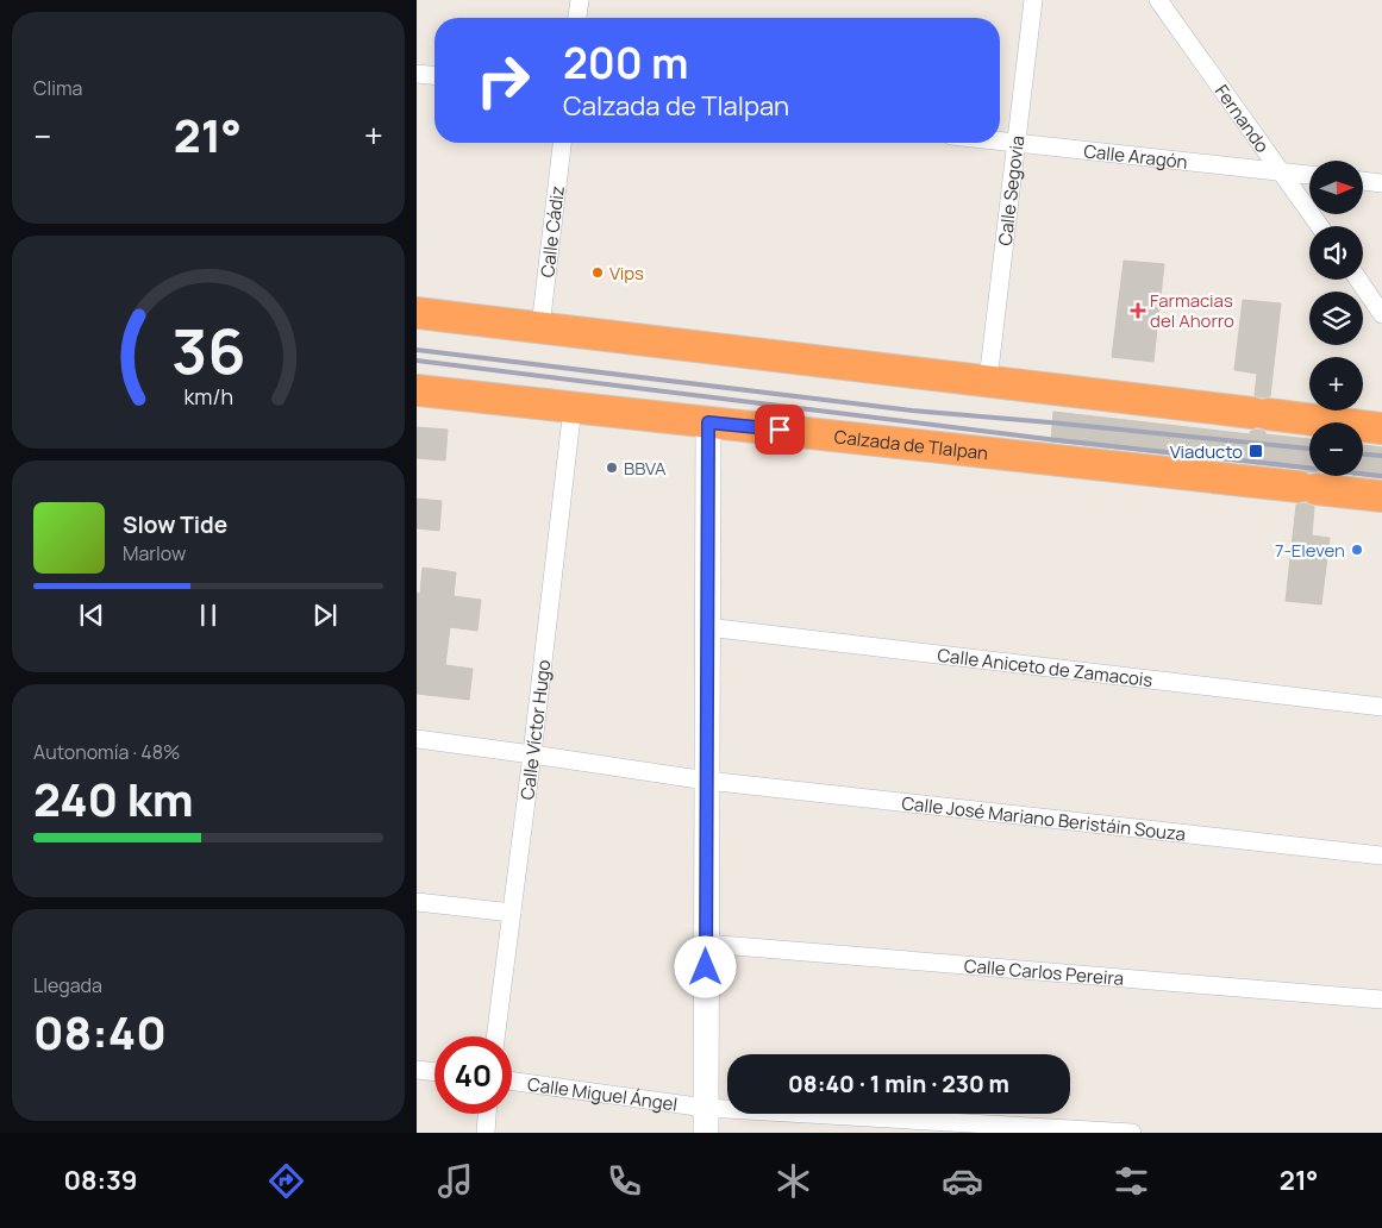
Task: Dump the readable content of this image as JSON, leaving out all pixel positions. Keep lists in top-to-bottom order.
{
  "streets": {
    "highway": ["Calzada de Tlalpan"],
    "street": [
      "Fernando",
      "Calle Aragón",
      "Calle Segovia",
      "Calle Cádiz",
      "Calle Aniceto de Zamacois",
      "Calle Víctor Hugo",
      "Calle José Mariano Beristáin Souza",
      "Calle Carlos Pereira",
      "Calle Miguel Ángel"
    ]
  },
  "crossings": [
    ["Fernando", "Calle Aragón"],
    ["Calle Aragón", "Calle Segovia"],
    ["Calzada de Tlalpan", "Calle Víctor Hugo"],
    ["Calle Víctor Hugo", "Calle José Mariano Beristáin Souza"]
  ],
  "places": {
    "other": ["Vips", "BBVA", "7-Eleven"],
    "health": ["Farmacias del Ahorro"],
    "transit": ["Viaducto"]
  },
  "north": "right",
  "page": {
    "tile": [
      "Clima",
      ["Autonomía · 48%", "240 km"],
      ["Llegada", "08:40"]
    ],
    "turn": ["200 m", "Calzada de Tlalpan"],
    "heat": ["−", "21°", "+"],
    "map_buttons": ["+", "−"],
    "song": ["Slow Tide", "Marlow"],
    "limit": "40",
    "trip": "08:40 · 1 min · 230 m",
    "tabs": ["08:39", "21°"],
    "gauge": ["36", "km/h"]
  }
}
